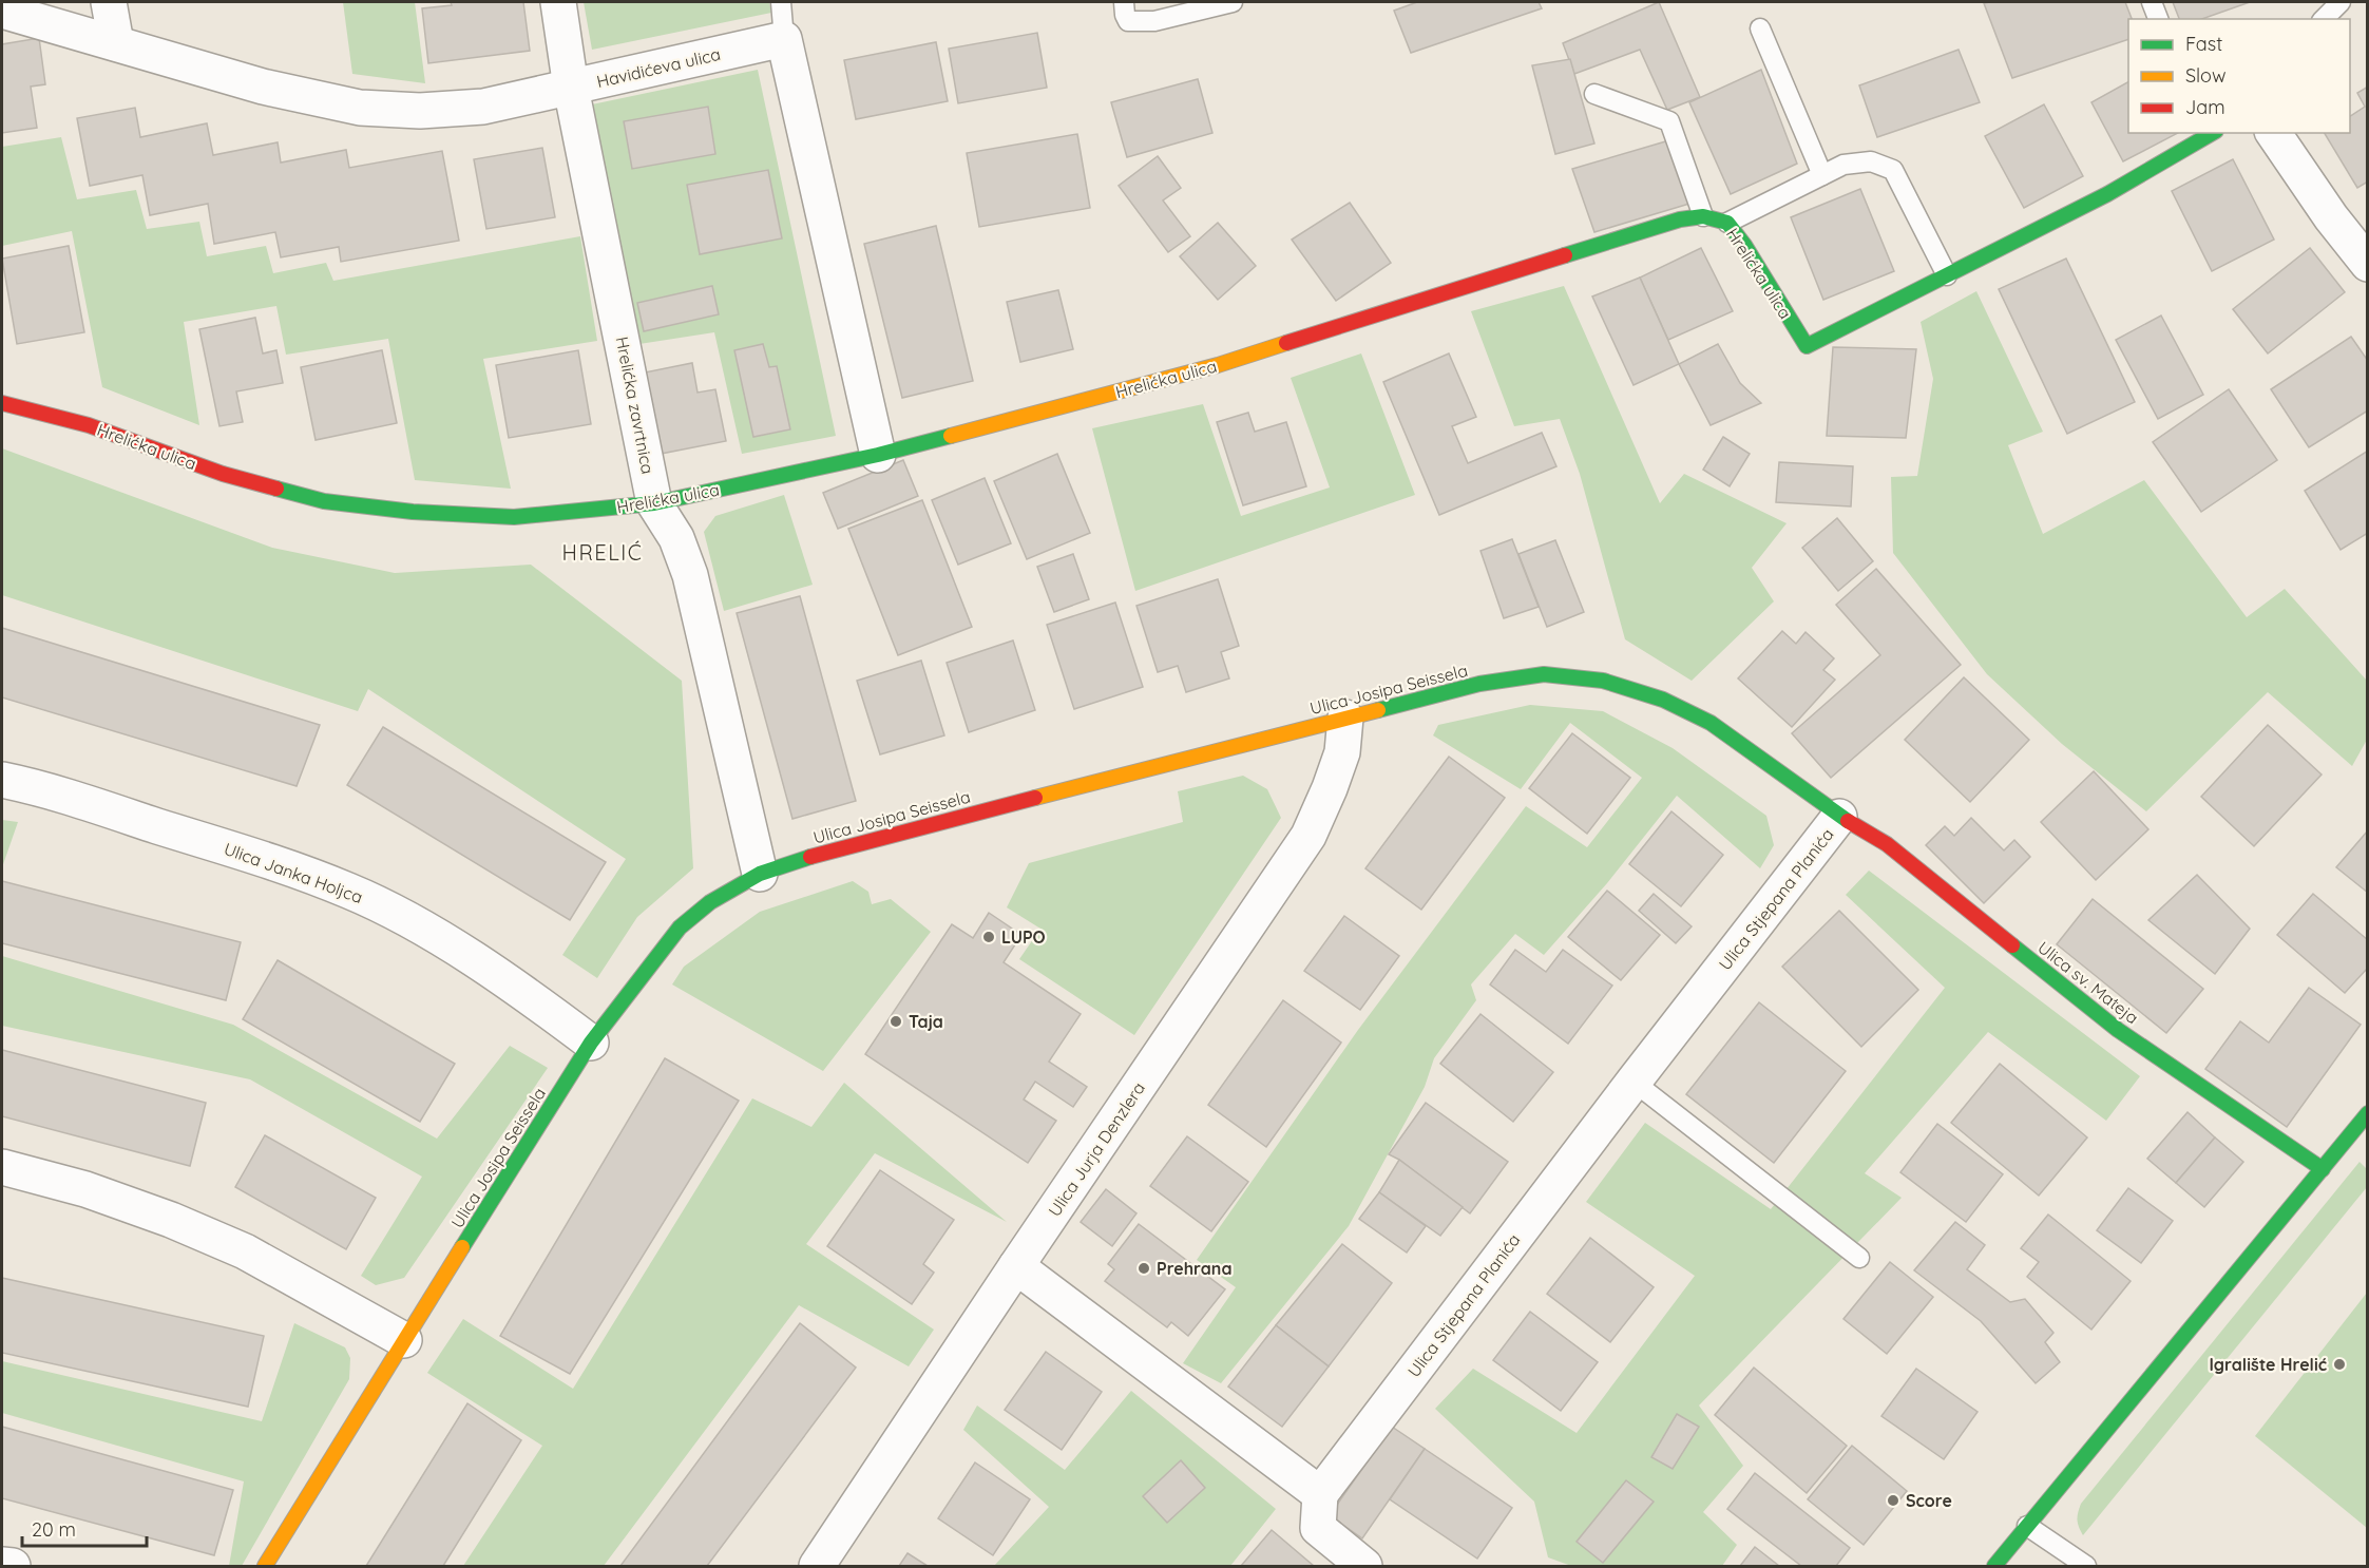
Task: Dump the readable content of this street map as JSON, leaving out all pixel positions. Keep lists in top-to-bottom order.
{
  "streets": {
    "street": [
      "Havidićeva ulica",
      "Hrelićka ulica",
      "Hrelićka zavrtnica",
      "Ulica Josipa Seissela",
      "Ulica Janka Holjca",
      "Ulica Stjepana Planića",
      "Ulica sv. Mateja",
      "Ulica Jurja Denzlera"
    ]
  },
  "crossings": [
    ["Havidićeva ulica", "Hrelićka zavrtnica"],
    ["Hrelićka ulica", "Hrelićka zavrtnica"],
    ["Hrelićka zavrtnica", "Ulica Josipa Seissela"],
    ["Ulica Josipa Seissela", "Ulica Janka Holjca"],
    ["Ulica Josipa Seissela", "Ulica Stjepana Planića"],
    ["Ulica Josipa Seissela", "Ulica sv. Mateja"],
    ["Ulica Josipa Seissela", "Ulica Jurja Denzlera"],
    ["Ulica Stjepana Planića", "Ulica sv. Mateja"]
  ],
  "districts": ["HRELIĆ"],
  "places": [
    "LUPO",
    "Taja",
    "Prehrana",
    "Igralište Hrelić",
    "Score"
  ],
  "legend": ["Fast", "Slow", "Jam"],
  "scale_bar": "20 m"
}
